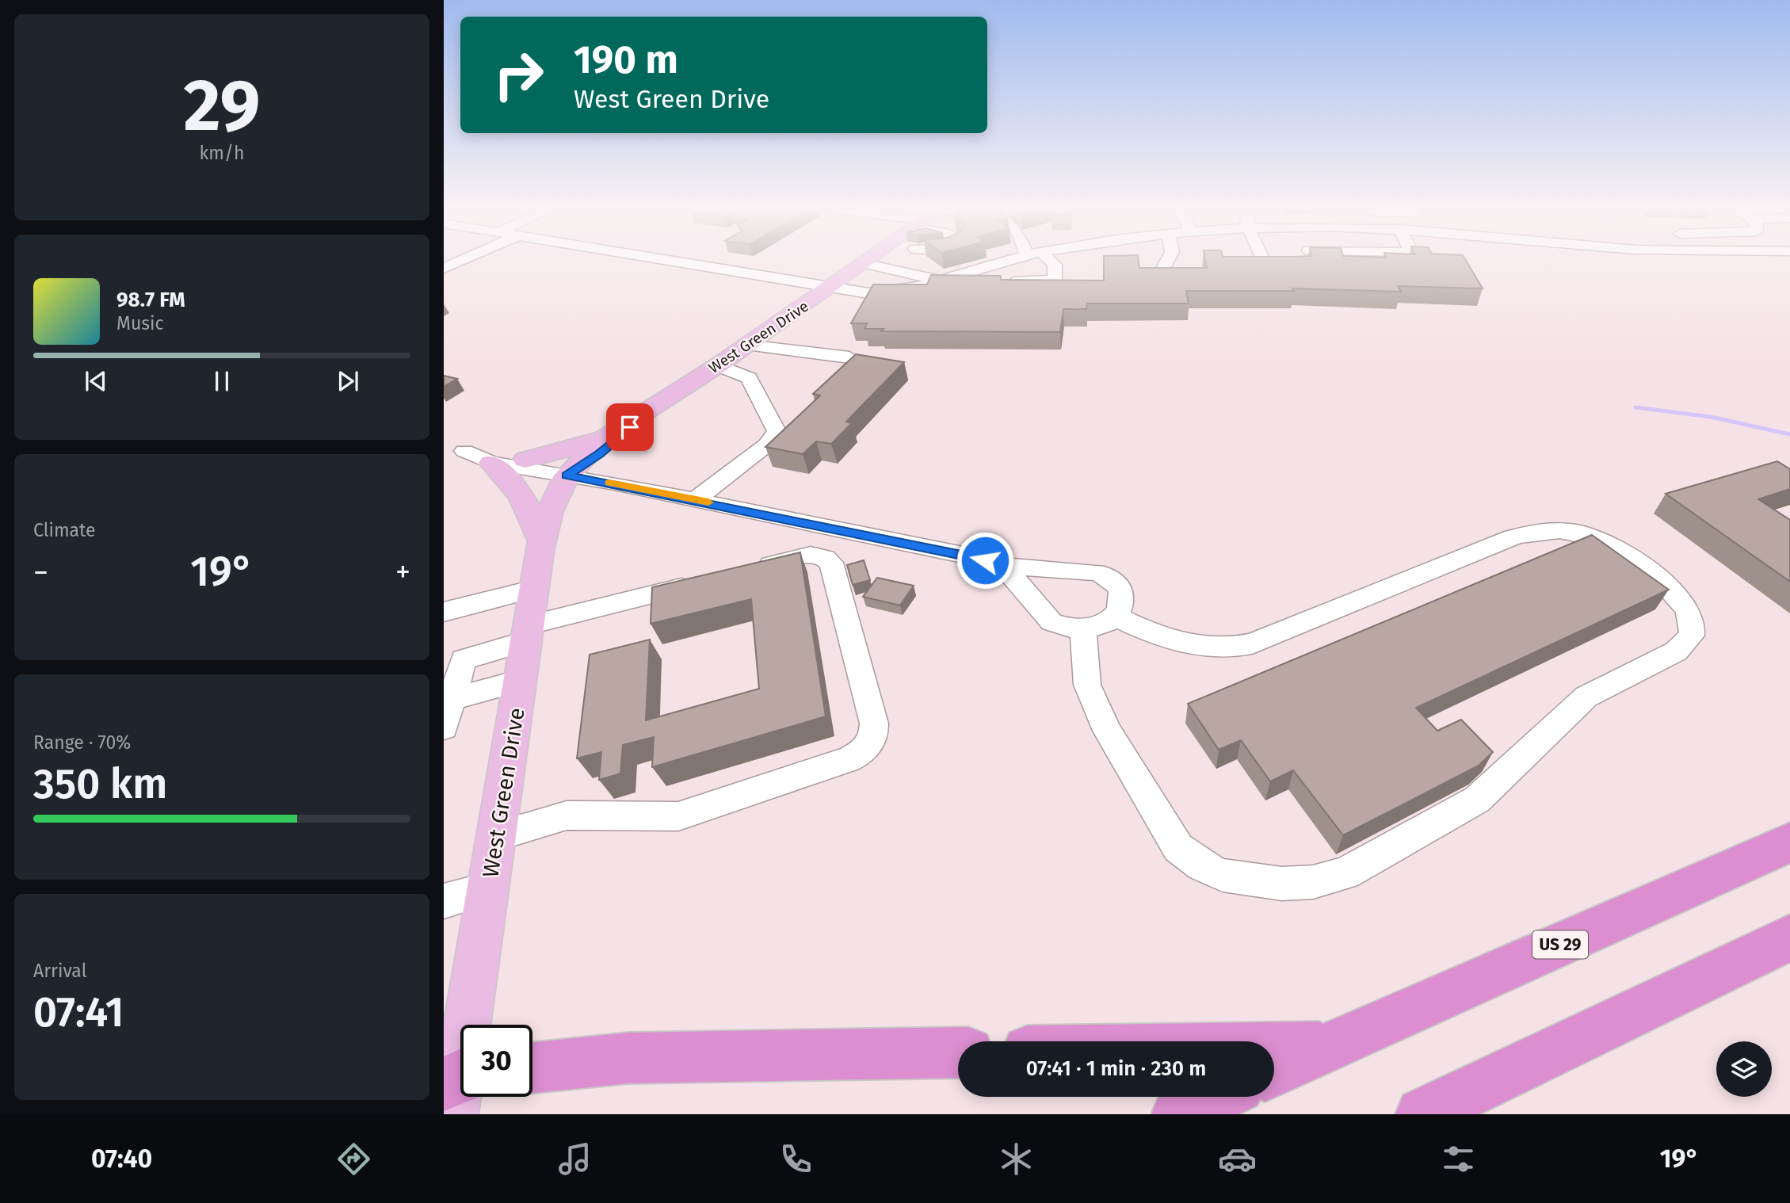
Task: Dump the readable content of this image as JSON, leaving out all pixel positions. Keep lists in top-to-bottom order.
{
  "streets": {
    "highway": ["US 29"],
    "main road": ["West Green Drive"]
  },
  "page": {
    "tile": [
      ["29", "km/h"],
      "Climate",
      ["Range · 70%", "350 km"],
      ["Arrival", "07:41"]
    ],
    "turn": ["190 m", "West Green Drive"],
    "song": ["98.7 FM", "Music"],
    "heat": ["−", "19°", "+"],
    "limit": "30",
    "trip": "07:41 · 1 min · 230 m",
    "tabs": ["07:40", "19°"]
  }
}
